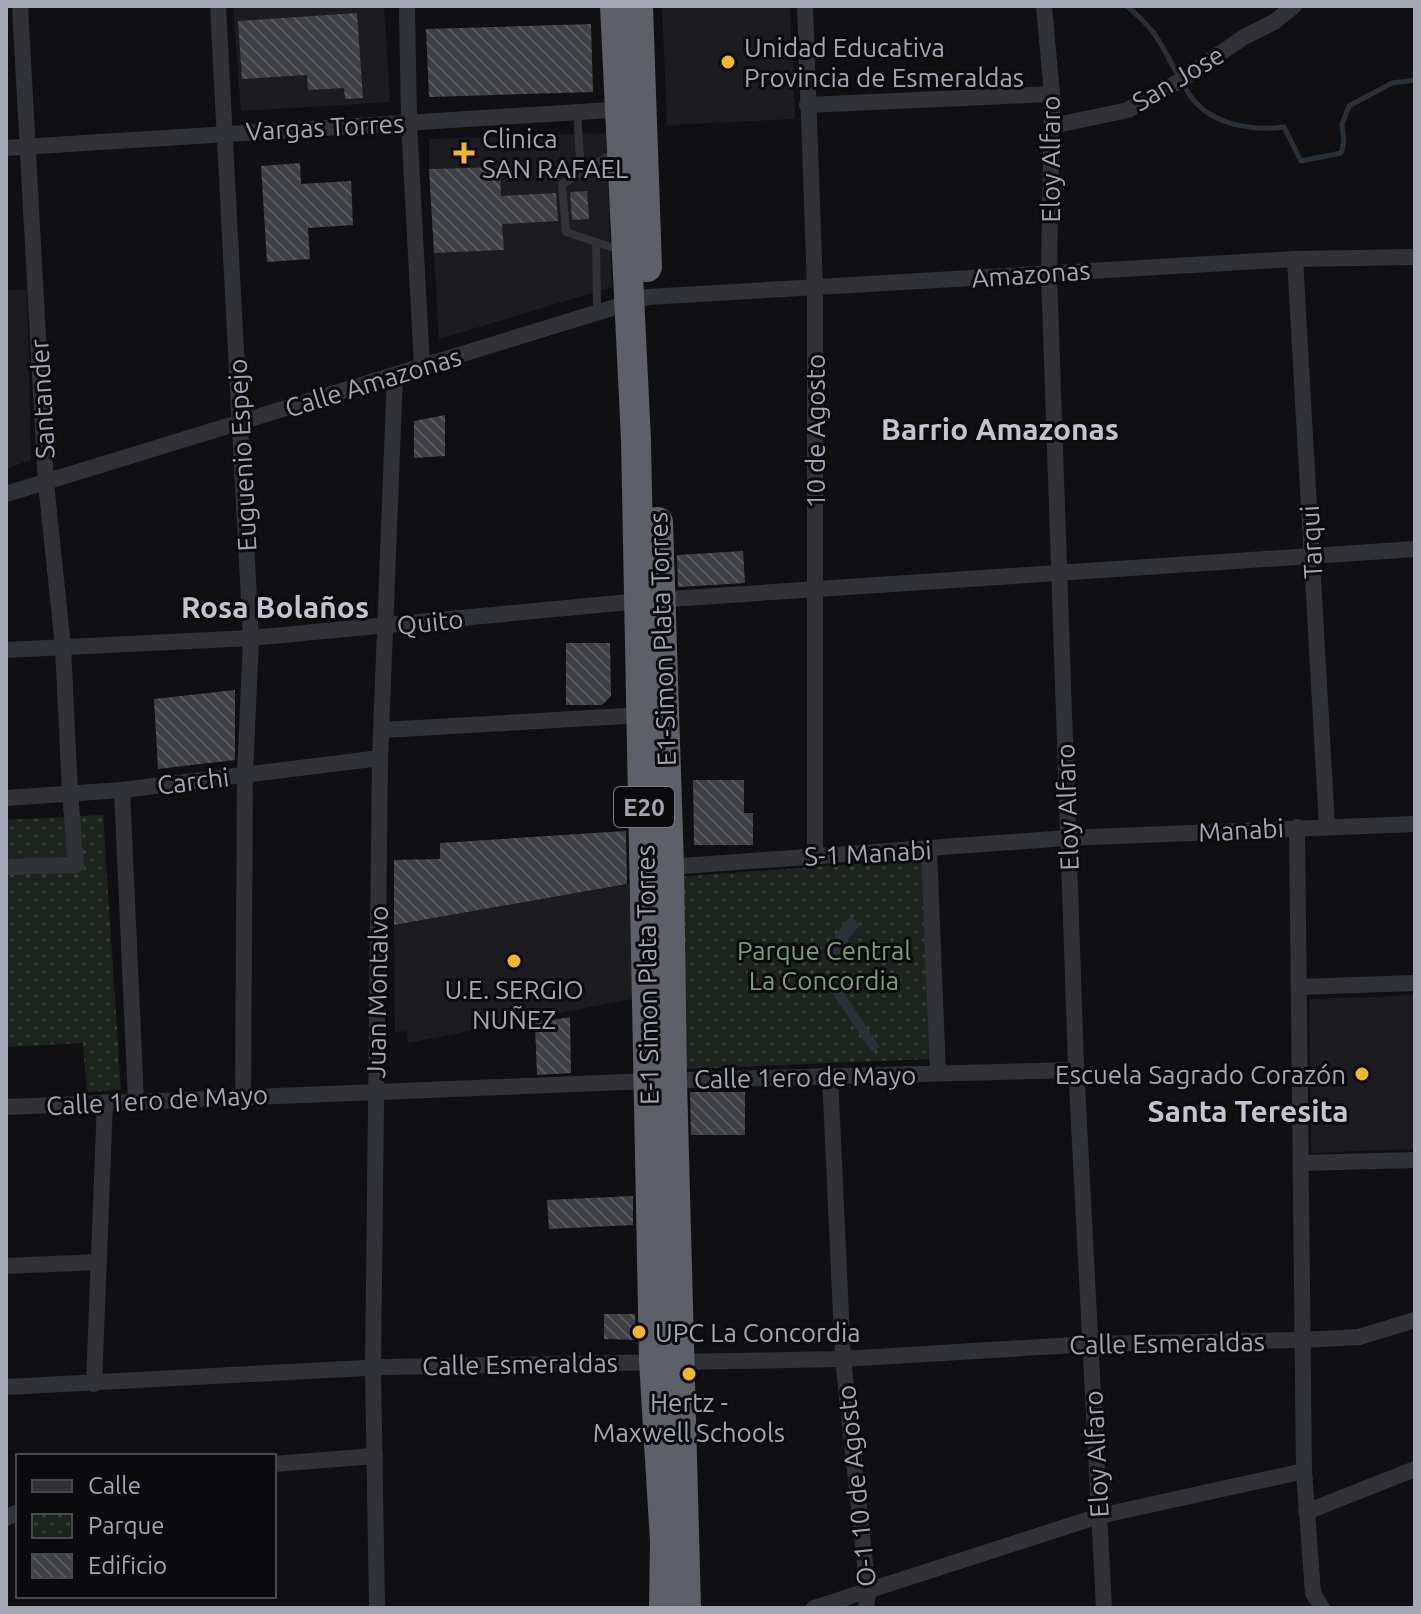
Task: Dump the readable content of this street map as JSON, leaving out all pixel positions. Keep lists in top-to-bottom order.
{
  "streets": {
    "highway": ["E1-Simon Plata Torres", "E20", "E-1 Simon Plata Torres"],
    "street": [
      "San Jose",
      "Vargas Torres",
      "Eloy Alfaro",
      "Amazonas",
      "Calle Amazonas",
      "Santander",
      "10 de Agosto",
      "Euguenio Espejo",
      "Tarqui",
      "Quito",
      "Carchi",
      "Manabi",
      "S-1 Manabi",
      "Juan Montalvo",
      "Calle 1ero de Mayo",
      "Calle Esmeraldas",
      "O-1 10 de Agosto"
    ]
  },
  "crossings": [
    ["San Jose", "Eloy Alfaro"],
    ["Vargas Torres", "Santander"],
    ["Vargas Torres", "Euguenio Espejo"],
    ["Vargas Torres", "E1-Simon Plata Torres"],
    ["Vargas Torres", "E20"],
    ["Eloy Alfaro", "Amazonas"],
    ["Eloy Alfaro", "Quito"],
    ["Eloy Alfaro", "Manabi"],
    ["Eloy Alfaro", "S-1 Manabi"],
    ["Eloy Alfaro", "Calle 1ero de Mayo"],
    ["Eloy Alfaro", "Calle Esmeraldas"],
    ["Amazonas", "Calle Amazonas"],
    ["Amazonas", "10 de Agosto"],
    ["Amazonas", "Tarqui"],
    ["Amazonas", "E1-Simon Plata Torres"],
    ["Amazonas", "E20"],
    ["Calle Amazonas", "Santander"],
    ["Calle Amazonas", "Euguenio Espejo"],
    ["Calle Amazonas", "E1-Simon Plata Torres"],
    ["Calle Amazonas", "E20"],
    ["Calle Amazonas", "Juan Montalvo"],
    ["Santander", "Quito"],
    ["Santander", "Carchi"],
    ["10 de Agosto", "Quito"],
    ["10 de Agosto", "S-1 Manabi"],
    ["Euguenio Espejo", "Quito"],
    ["Euguenio Espejo", "Carchi"],
    ["Euguenio Espejo", "Calle 1ero de Mayo"],
    ["Tarqui", "Quito"],
    ["Tarqui", "Manabi"],
    ["Quito", "E1-Simon Plata Torres"],
    ["Quito", "E-1 Simon Plata Torres"],
    ["Quito", "Juan Montalvo"],
    ["E1-Simon Plata Torres", "E20"],
    ["E1-Simon Plata Torres", "S-1 Manabi"],
    ["E1-Simon Plata Torres", "E-1 Simon Plata Torres"],
    ["E1-Simon Plata Torres", "Calle 1ero de Mayo"],
    ["E1-Simon Plata Torres", "Calle Esmeraldas"],
    ["Carchi", "Juan Montalvo"],
    ["E20", "Calle Esmeraldas"],
    ["Manabi", "S-1 Manabi"],
    ["E-1 Simon Plata Torres", "Calle 1ero de Mayo"],
    ["Juan Montalvo", "Calle 1ero de Mayo"],
    ["Juan Montalvo", "Calle Esmeraldas"],
    ["Calle 1ero de Mayo", "O-1 10 de Agosto"],
    ["Calle Esmeraldas", "O-1 10 de Agosto"]
  ],
  "districts": ["Barrio Amazonas", "Rosa Bolaños", "Santa Teresita"],
  "parks": ["Parque Central La Concordia"],
  "places": {
    "other": [
      "Unidad Educativa Provincia de Esmeraldas",
      "U.E. SERGIO NUÑEZ",
      "Escuela Sagrado Corazón",
      "UPC La Concordia",
      "Hertz - Maxwell Schools"
    ],
    "health": ["Clinica SAN RAFAEL"]
  },
  "legend": ["Calle", "Parque", "Edificio"]
}
